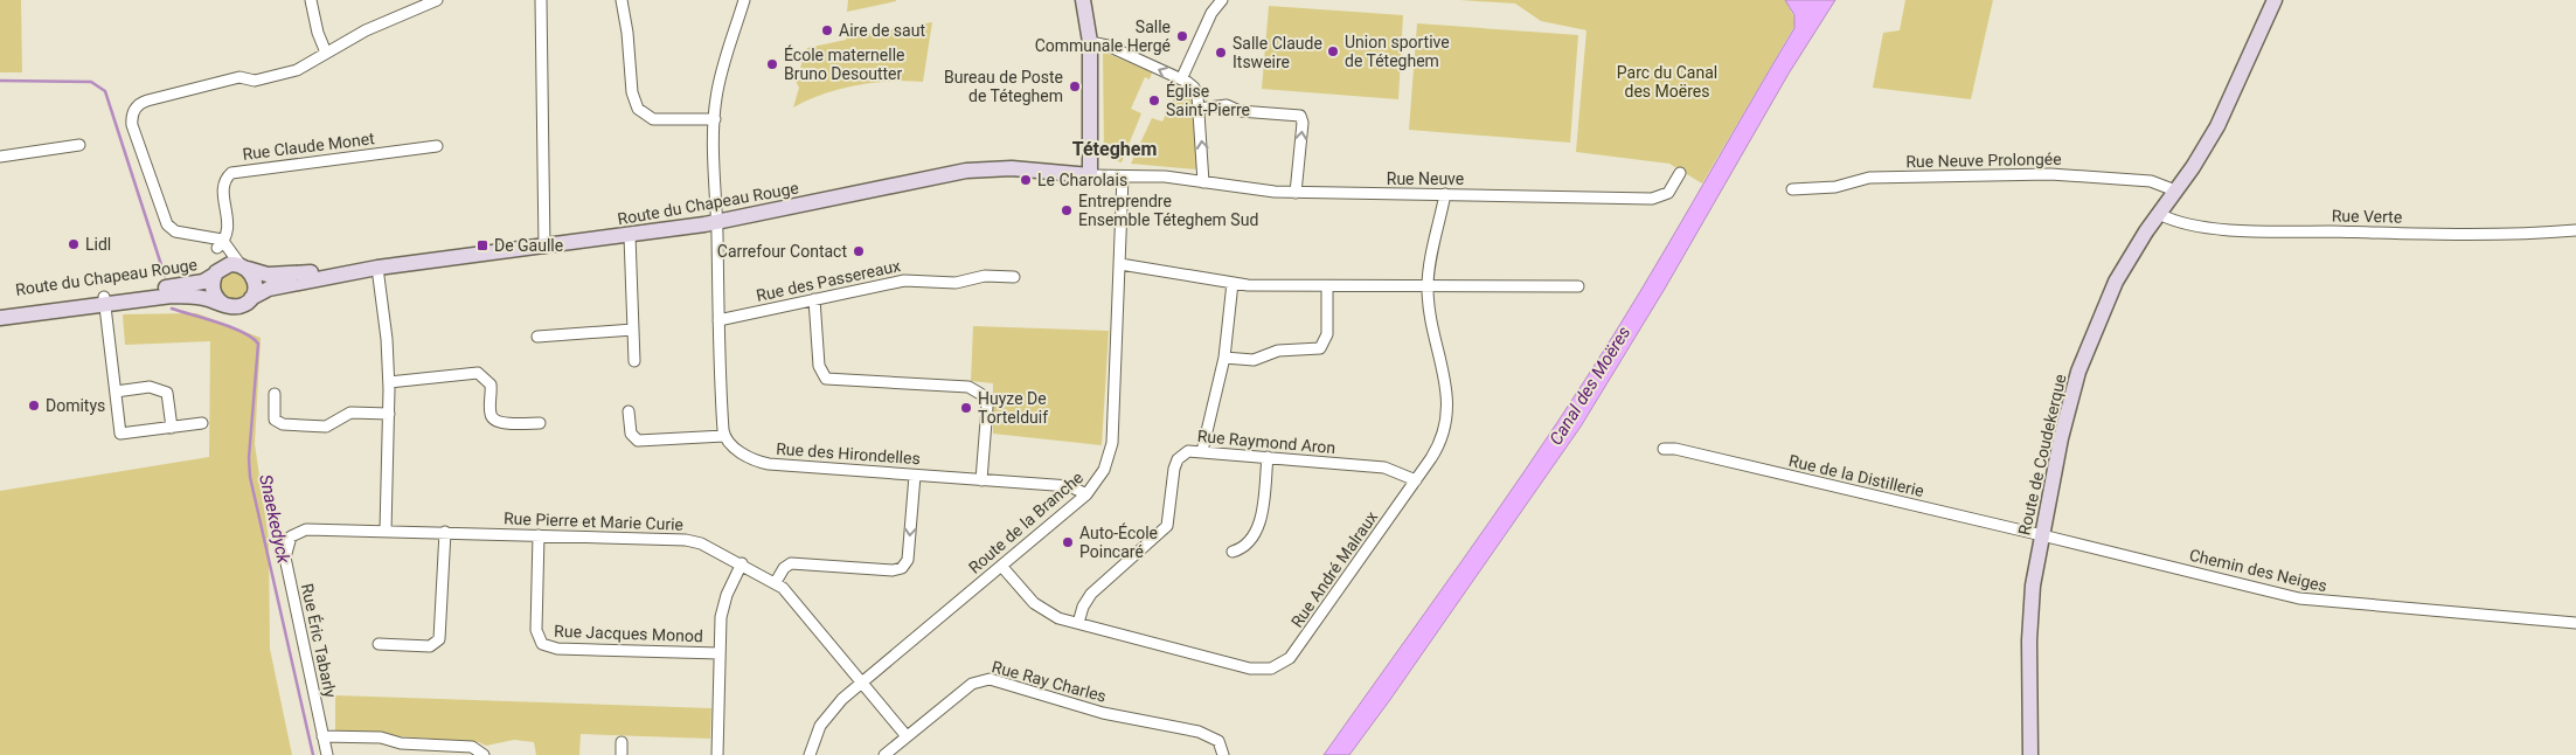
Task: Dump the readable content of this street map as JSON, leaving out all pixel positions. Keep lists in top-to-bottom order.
{
  "streets": {
    "street": [
      "Rue Claude Monet",
      "Rue Neuve Prolongée",
      "Rue Neuve",
      "Route du Chapeau Rouge",
      "Rue Verte",
      "Rue des Passereaux",
      "Rue Raymond Aron",
      "Rue des Hirondelles",
      "Route de Coudekerque",
      "Rue de la Distillerie",
      "Rue Pierre et Marie Curie",
      "Route de la Branche",
      "Rue André Malraux",
      "Chemin des Neiges",
      "Rue Jacques Monod",
      "Rue Éric Tabarly",
      "Rue Ray Charles"
    ]
  },
  "crossings": [
    ["Rue Neuve Prolongée", "Route de Coudekerque"],
    ["Rue Neuve", "Route du Chapeau Rouge"],
    ["Rue Neuve", "Route de la Branche"],
    ["Rue Neuve", "Rue André Malraux"],
    ["Rue Verte", "Route de Coudekerque"],
    ["Rue Raymond Aron", "Rue André Malraux"],
    ["Rue des Hirondelles", "Route de la Branche"],
    ["Route de Coudekerque", "Rue de la Distillerie"],
    ["Route de Coudekerque", "Chemin des Neiges"],
    ["Rue de la Distillerie", "Chemin des Neiges"],
    ["Rue Pierre et Marie Curie", "Route de la Branche"],
    ["Rue Pierre et Marie Curie", "Rue Jacques Monod"],
    ["Rue Pierre et Marie Curie", "Rue Éric Tabarly"],
    ["Route de la Branche", "Rue André Malraux"]
  ],
  "districts": ["Téteghem"],
  "water": ["Canal des Moëres", "Snaekedyck"],
  "parks": ["Parc du Canal des Moëres"],
  "places": {
    "other": [
      "Aire de saut",
      "Salle Communale Hergé",
      "Union sportive de Téteghem",
      "Salle Claude Itsweire",
      "École maternelle Bruno Desoutter",
      "Bureau de Poste de Téteghem",
      "Église Saint-Pierre",
      "Le Charolais",
      "Entreprendre Ensemble Téteghem Sud",
      "Lidl",
      "Carrefour Contact",
      "Domitys",
      "Huyze De Tortelduif",
      "Auto-École Poincaré"
    ],
    "transit": ["De Gaulle"]
  }
}
